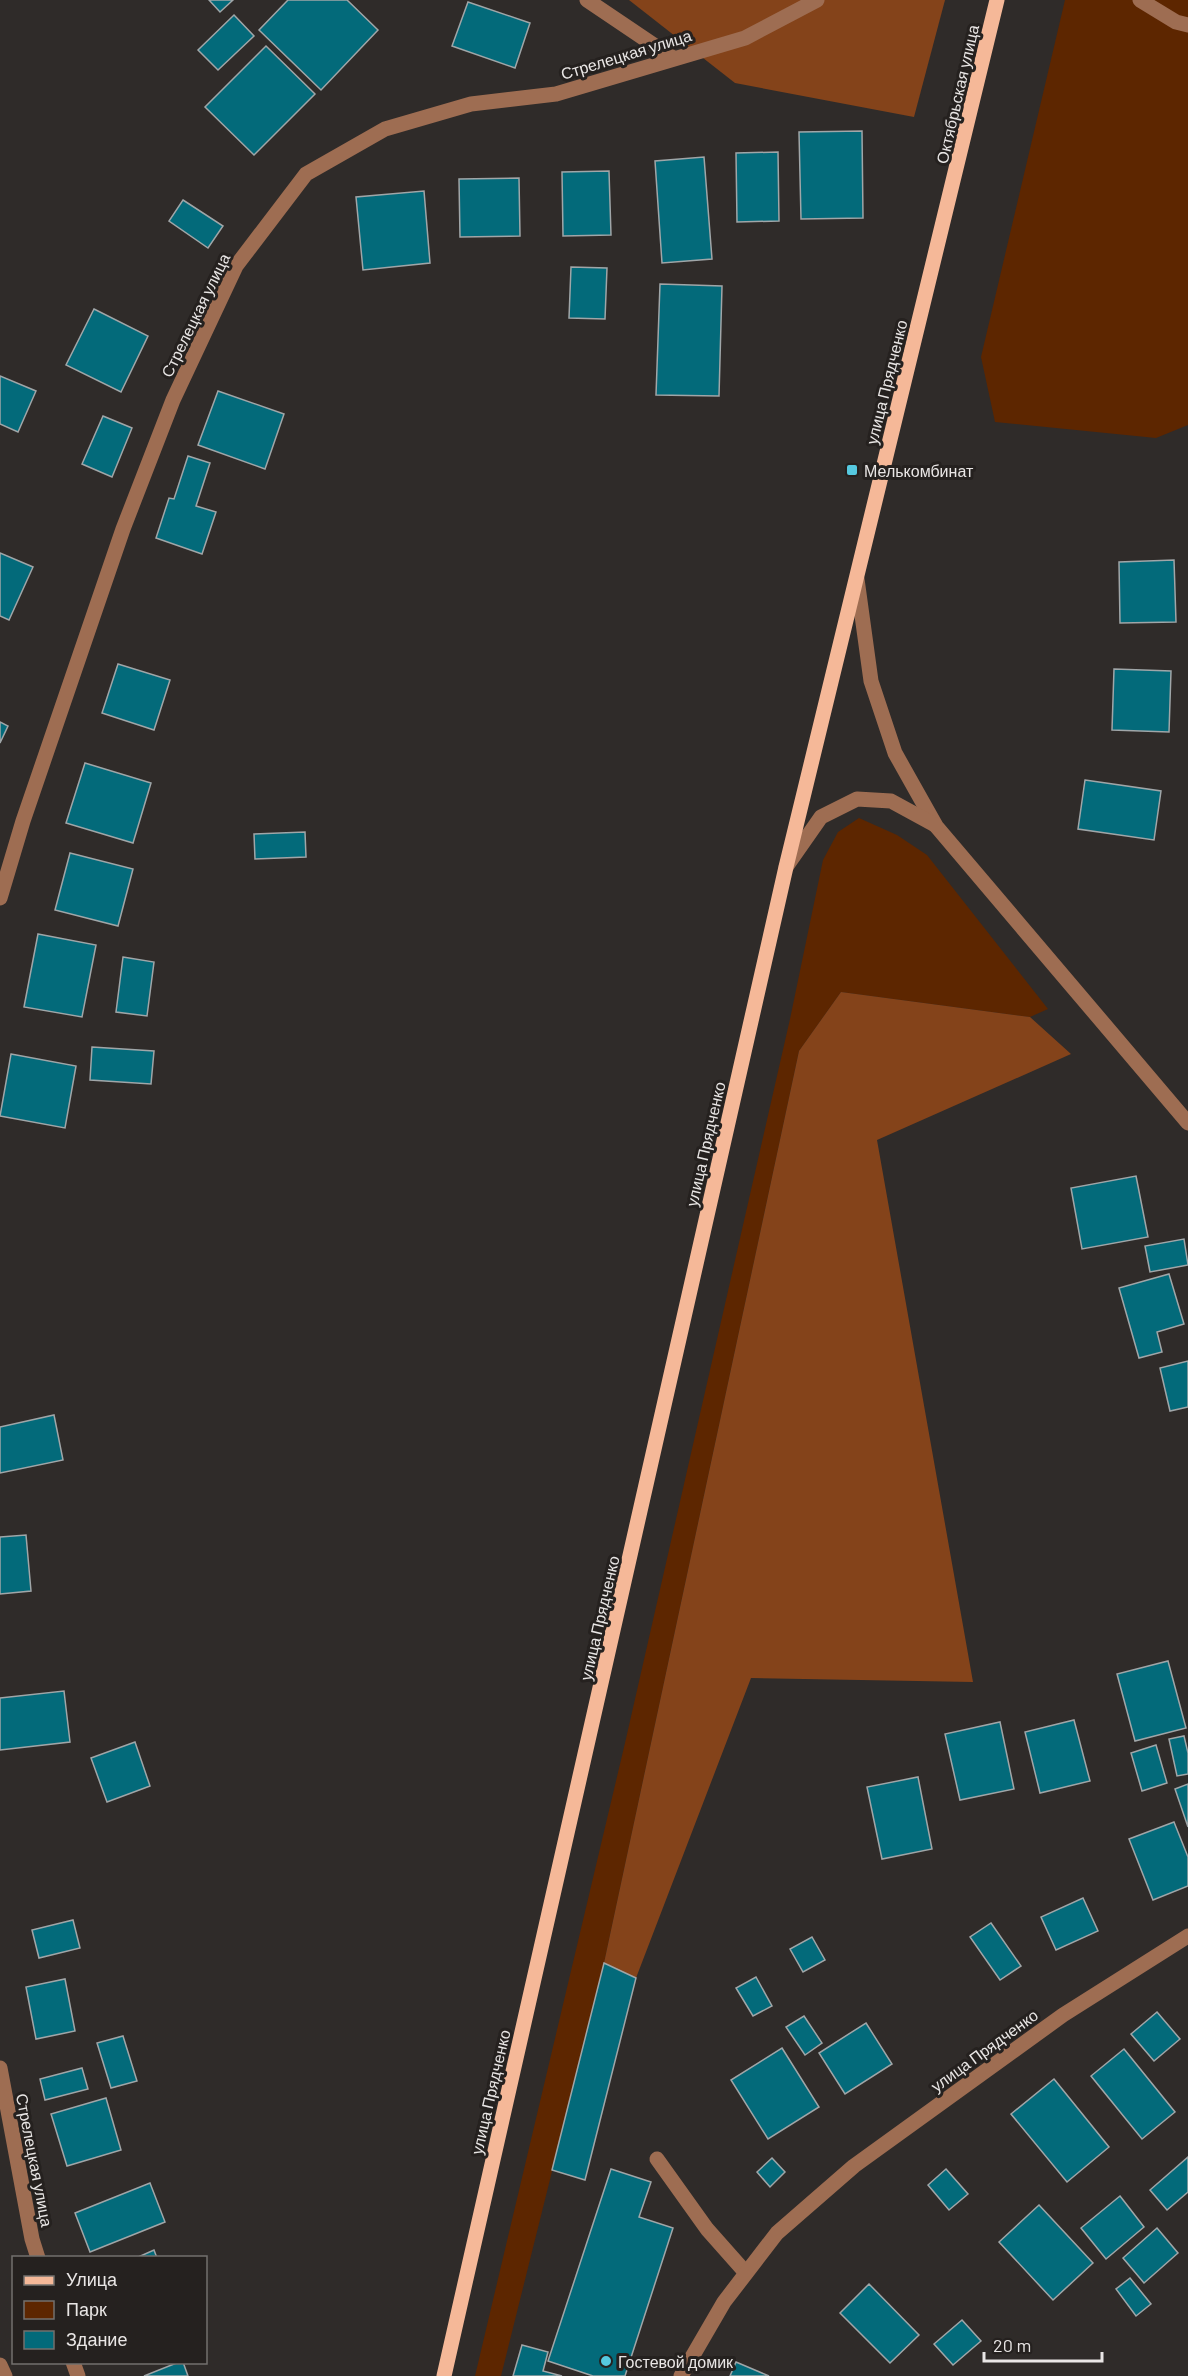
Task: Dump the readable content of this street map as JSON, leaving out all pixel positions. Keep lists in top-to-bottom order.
{
  "streets": {
    "main road": ["Октябрьская улица", "улица Прядченко"],
    "street": ["Стрелецкая улица"]
  },
  "crossings": [
    ["Октябрьская улица", "улица Прядченко"]
  ],
  "places": {
    "transit": ["Мелькомбинат"],
    "other": ["Гостевой домик"]
  },
  "legend": ["Улица", "Парк", "Здание"],
  "scale_bar": "20 m"
}
